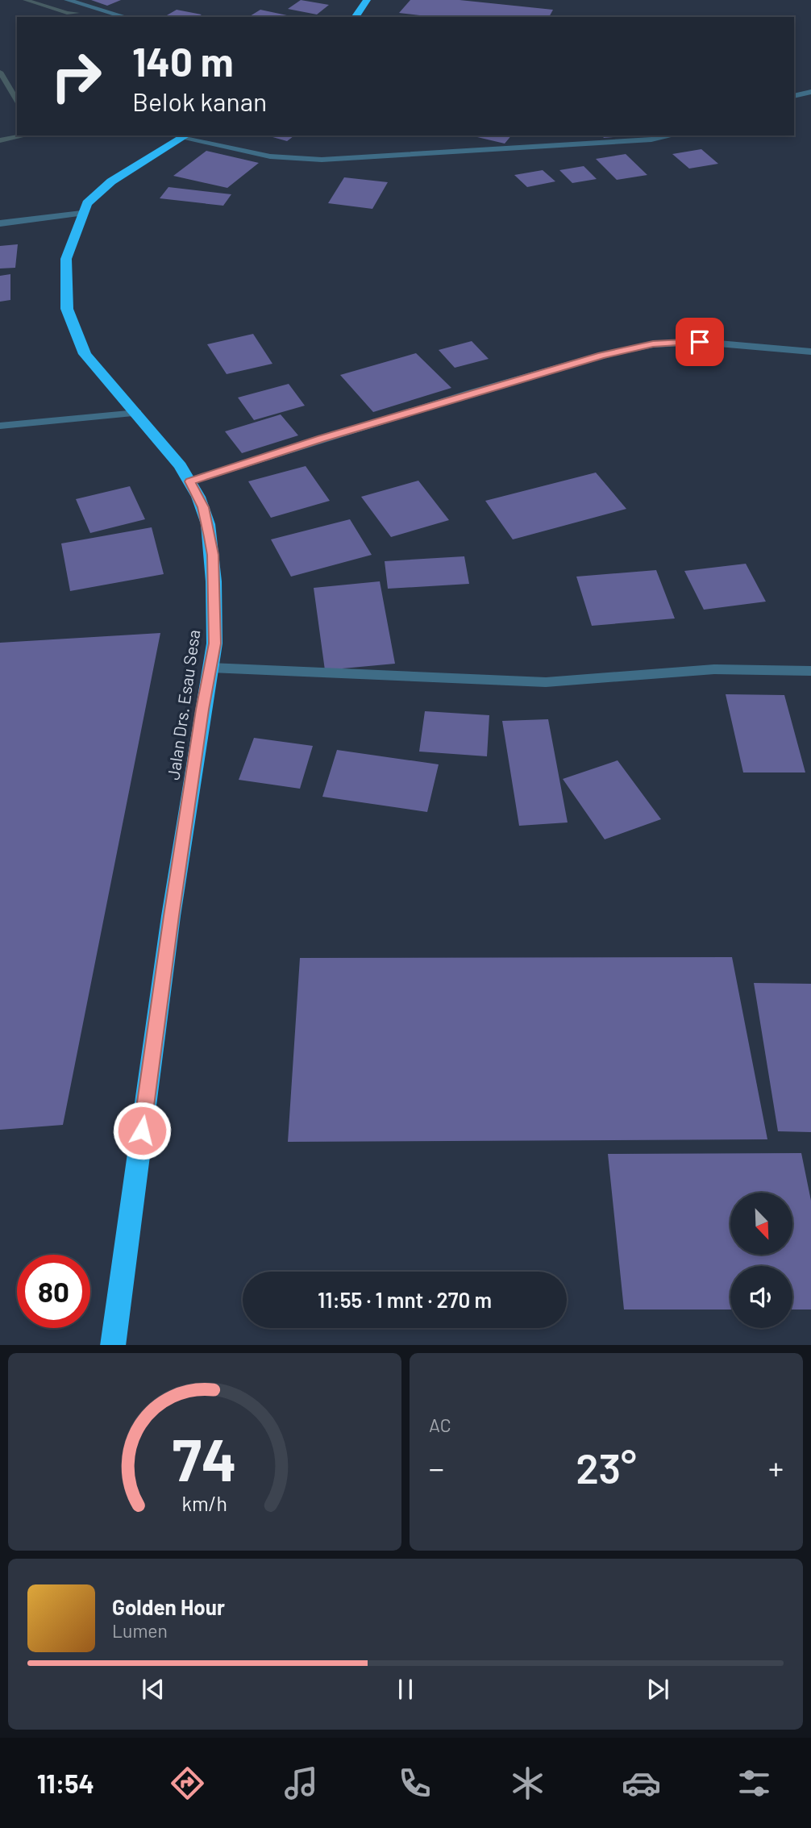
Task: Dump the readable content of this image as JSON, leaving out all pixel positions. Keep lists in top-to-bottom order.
{
  "streets": {
    "highway": ["Jalan Drs. Esau Sesa"]
  },
  "north": "bottom right",
  "page": {
    "turn": ["140 m", "Belok kanan"],
    "limit": "80",
    "trip": "11:55 · 1 mnt · 270 m",
    "tile": "AC",
    "heat": ["−", "23°", "+"],
    "song": ["Golden Hour", "Lumen"],
    "tabs": "11:54",
    "gauge": ["74", "km/h"]
  }
}
